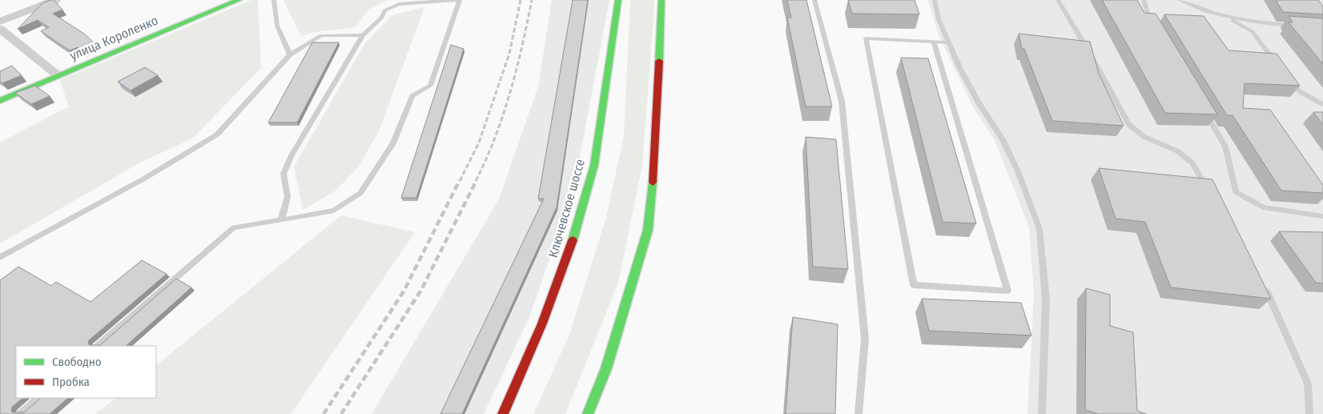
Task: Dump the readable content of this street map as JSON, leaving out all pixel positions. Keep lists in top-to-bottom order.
{
  "streets": {
    "main road": ["улица Короленко", "Ключевское шоссе"]
  },
  "legend": ["Свободно", "Пробка"]
}
